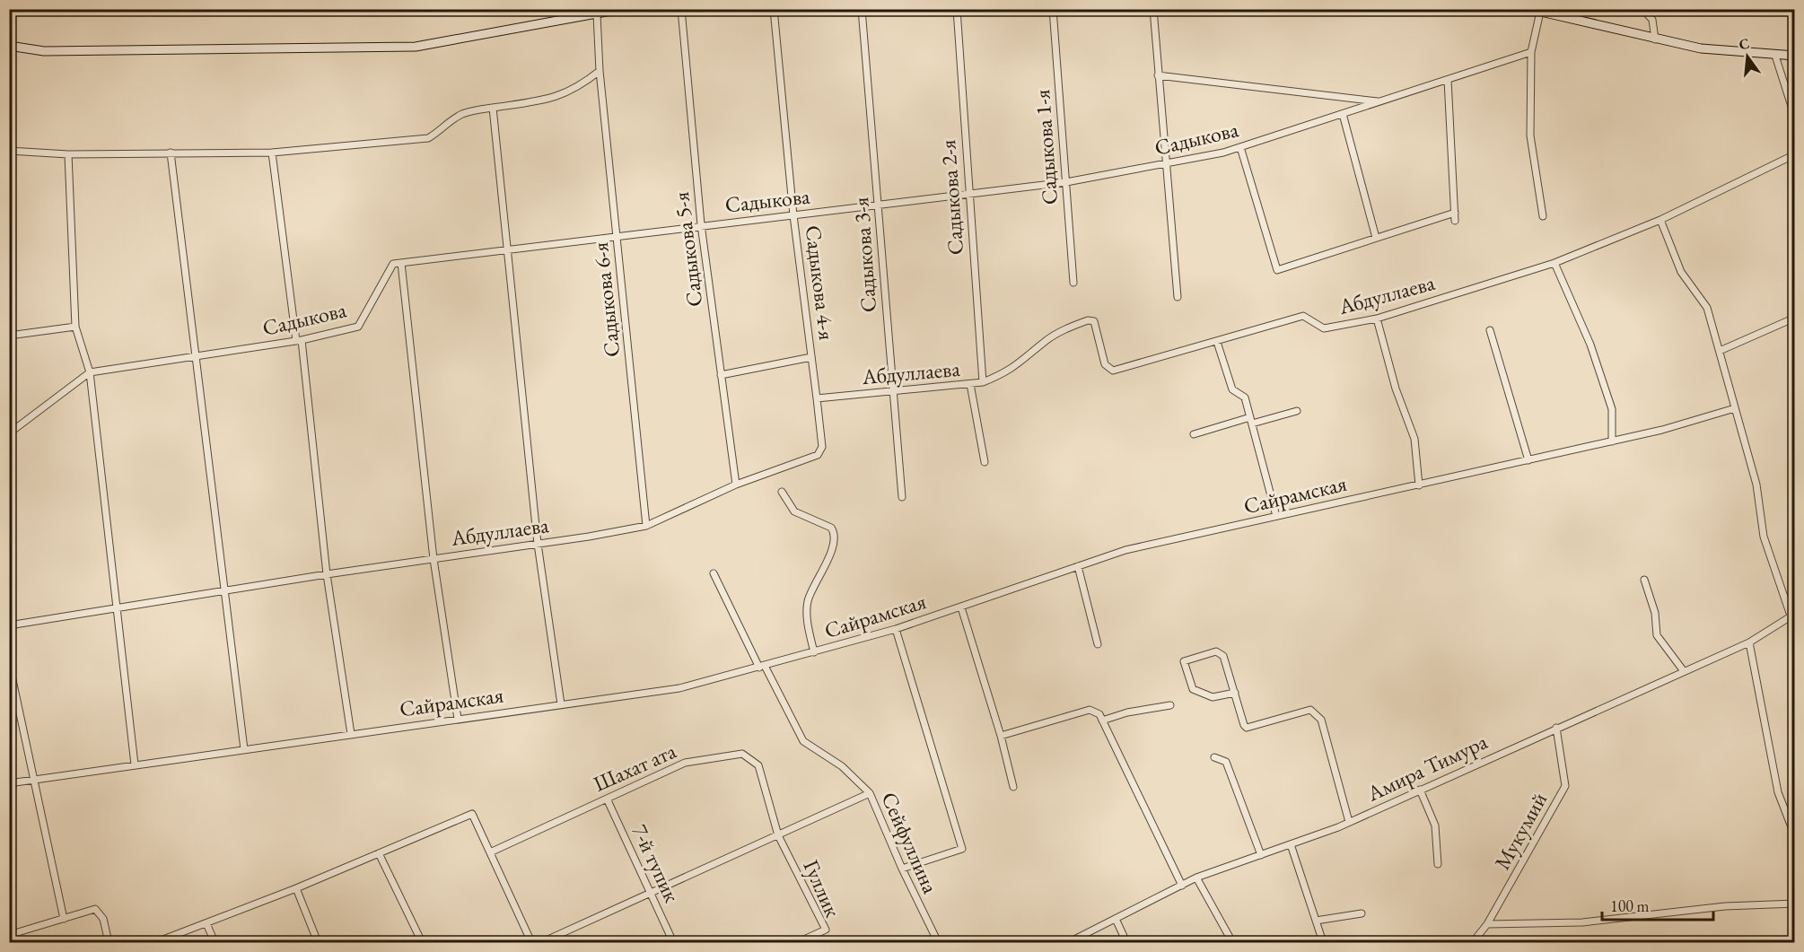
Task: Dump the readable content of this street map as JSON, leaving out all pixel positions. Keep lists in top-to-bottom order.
{
  "streets": {
    "street": [
      "Садыкова",
      "Садыкова 1-я",
      "Садыкова 2-я",
      "Садыкова 5-я",
      "Садыкова 3-я",
      "Садыкова 4-я",
      "Абдуллаева",
      "Садыкова 6-я",
      "Сайрамская",
      "Шахат ата",
      "Амира Тимура",
      "Мукумий",
      "Сейфуллина",
      "7-й тупик",
      "Гуллик"
    ]
  },
  "crossings": [
    ["Садыкова", "Садыкова 1-я"],
    ["Садыкова", "Садыкова 2-я"],
    ["Садыкова", "Садыкова 5-я"],
    ["Садыкова", "Садыкова 3-я"],
    ["Садыкова", "Садыкова 4-я"],
    ["Садыкова", "Садыкова 6-я"],
    ["Садыкова 2-я", "Абдуллаева"],
    ["Садыкова 5-я", "Абдуллаева"],
    ["Садыкова 3-я", "Абдуллаева"],
    ["Садыкова 4-я", "Абдуллаева"],
    ["Абдуллаева", "Садыкова 6-я"],
    ["Сайрамская", "Сейфуллина"],
    ["Шахат ата", "7-й тупик"],
    ["Шахат ата", "Гуллик"],
    ["Амира Тимура", "Мукумий"]
  ],
  "scale_bar": "100 m",
  "north": "top"
}
